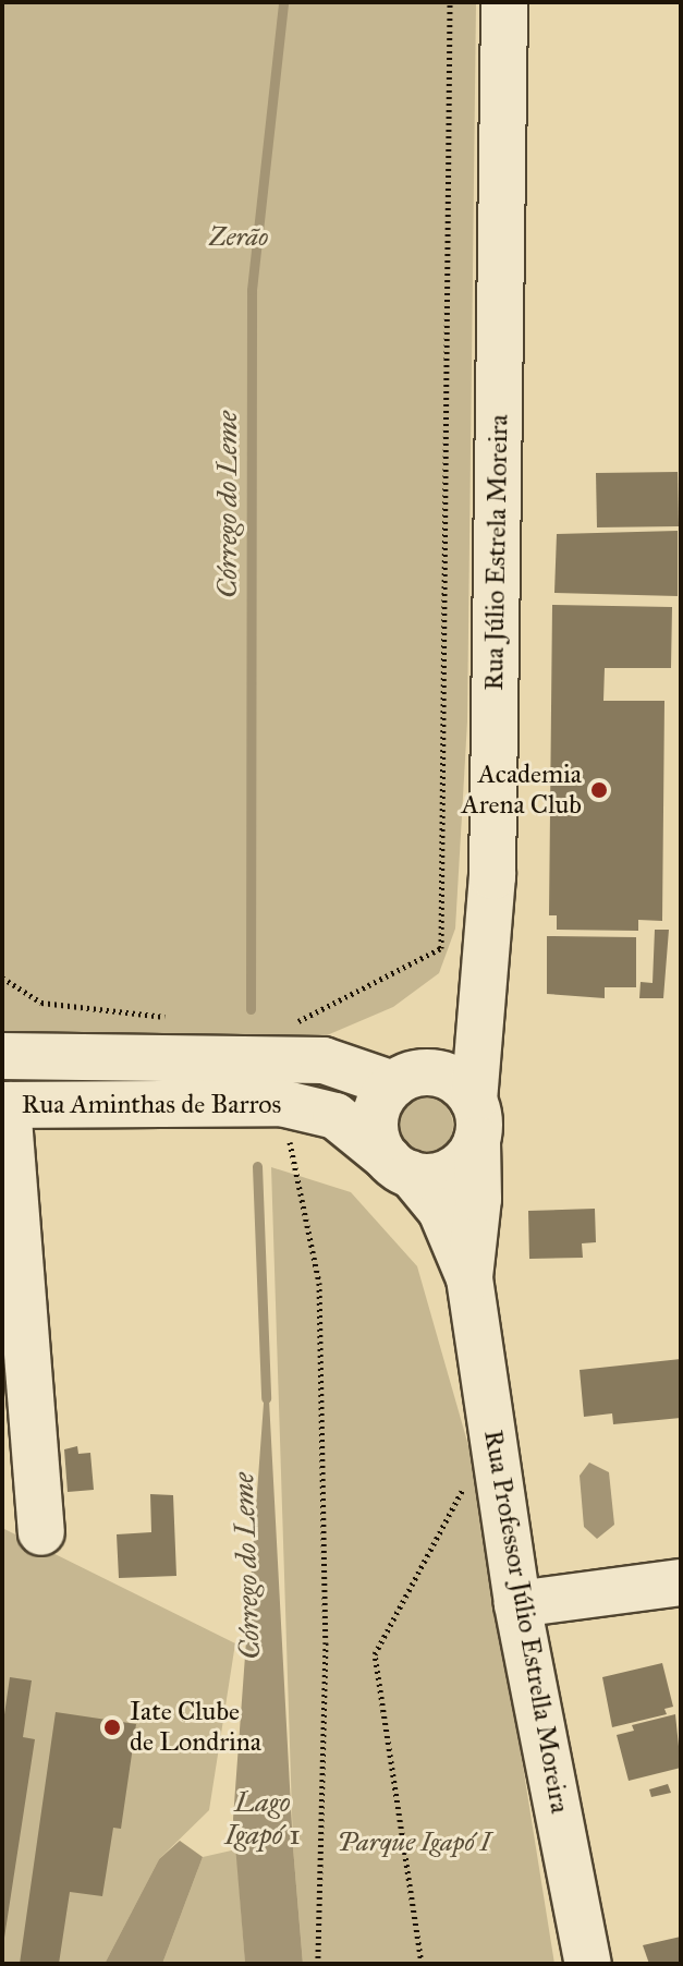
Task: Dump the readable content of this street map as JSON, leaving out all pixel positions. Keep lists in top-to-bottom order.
{
  "streets": {
    "street": ["Rua Júlio Estrela Moreira", "Rua Aminthas de Barros", "Rua Professor Júlio Estrella Moreira"]
  },
  "crossings": [
    ["Rua Júlio Estrela Moreira", "Rua Aminthas de Barros"],
    ["Rua Júlio Estrela Moreira", "Rua Professor Júlio Estrella Moreira"],
    ["Rua Aminthas de Barros", "Rua Professor Júlio Estrella Moreira"]
  ],
  "water": ["Córrego do Leme", "Lago Igapó 1"],
  "parks": ["Zerão", "Parque Igapó I"],
  "places": ["Academia Arena Club", "Iate Clube de Londrina"]
}
